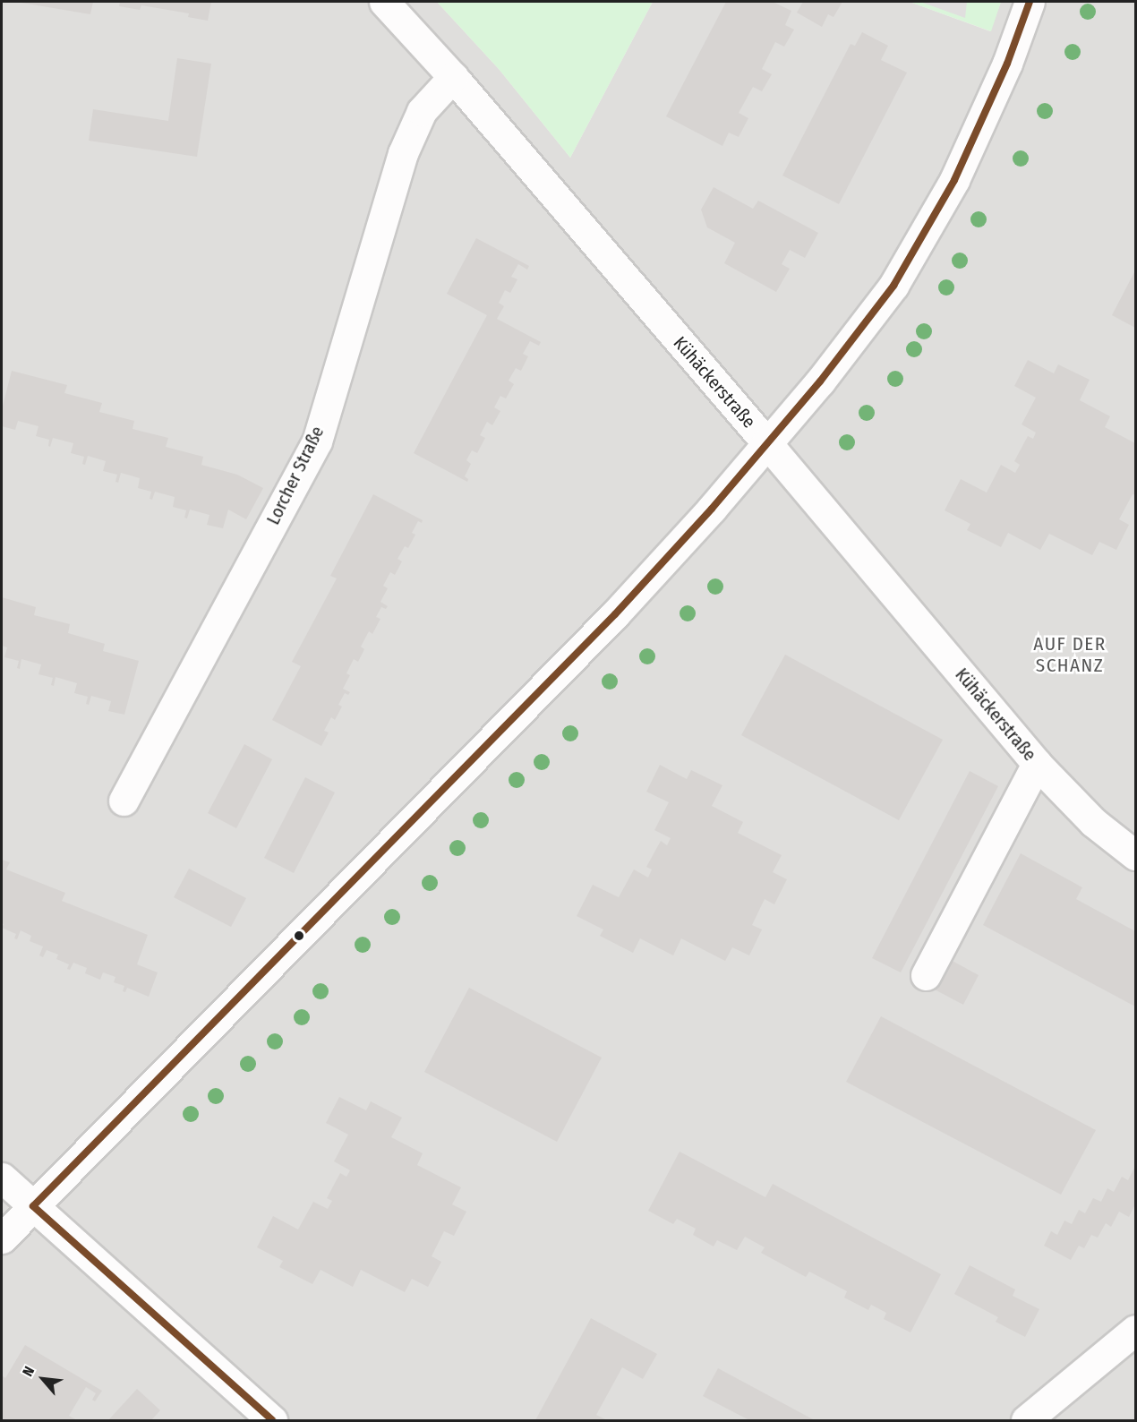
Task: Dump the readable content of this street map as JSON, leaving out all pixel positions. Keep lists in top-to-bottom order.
{
  "streets": {
    "street": ["Kühäckerstraße", "Lorcher Straße"]
  },
  "crossings": [
    ["Kühäckerstraße", "Lorcher Straße"]
  ],
  "districts": ["AUF DER SCHANZ"],
  "north": "top left"
}
